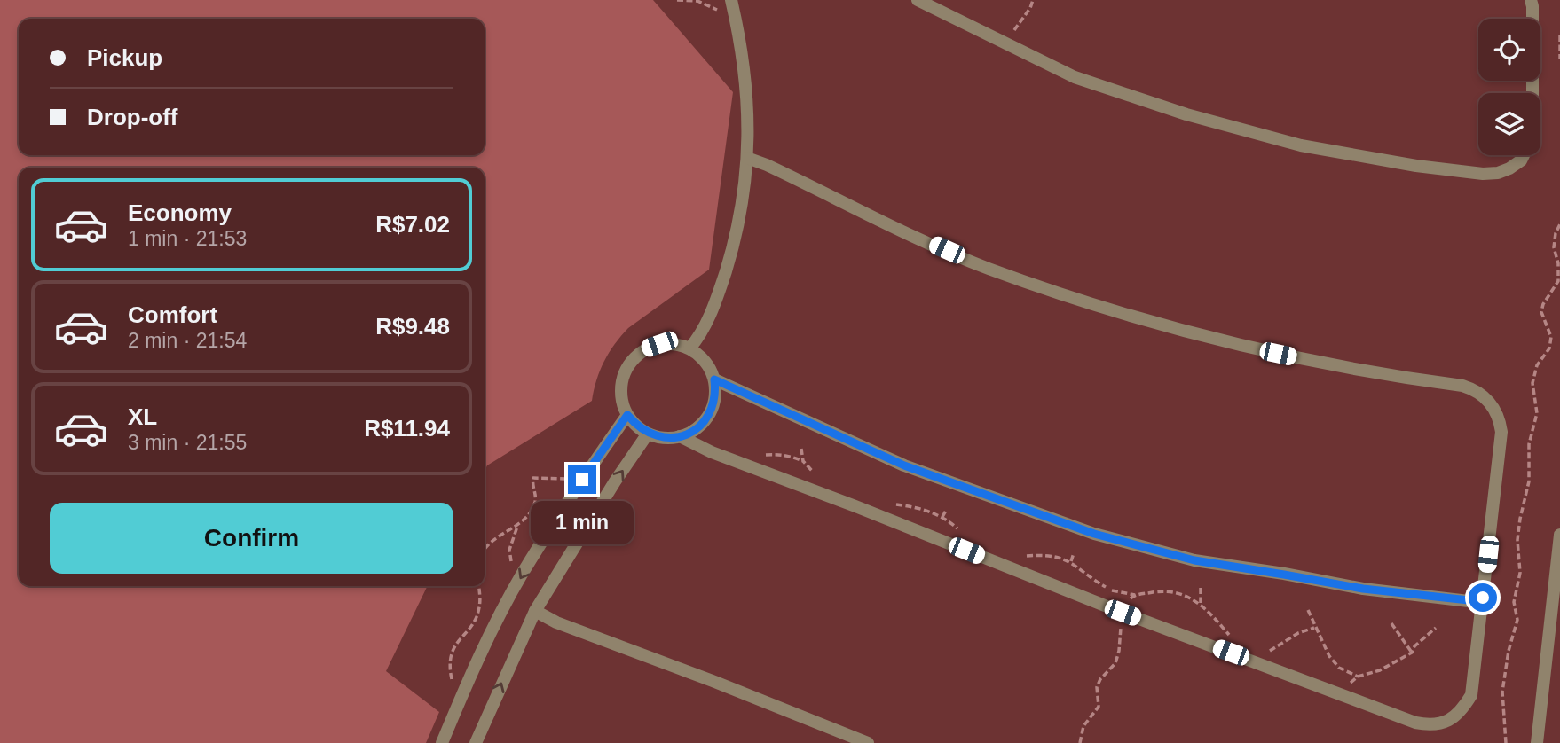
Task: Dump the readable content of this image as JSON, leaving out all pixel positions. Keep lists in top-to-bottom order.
{
  "page": {
    "banner": ["Pickup", "Drop-off"],
    "list": [
      {
        "name": "Economy",
        "note": "1 min · 21:53",
        "value": "R$7.02"
      },
      {
        "name": "Comfort",
        "note": "2 min · 21:54",
        "value": "R$9.48"
      },
      {
        "name": "XL",
        "note": "3 min · 21:55",
        "value": "R$11.94"
      }
    ],
    "buttons": "Confirm",
    "bubble": "1 min"
  }
}
